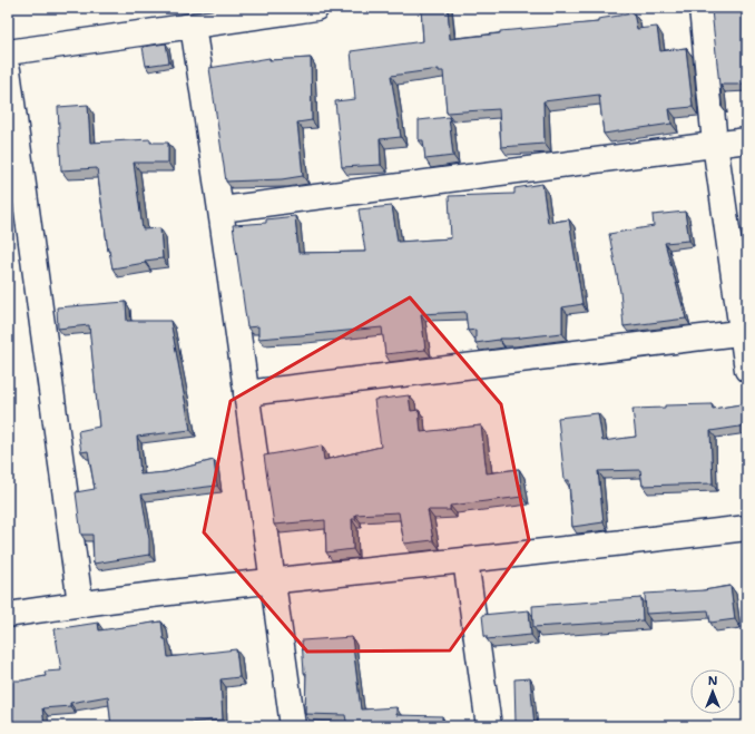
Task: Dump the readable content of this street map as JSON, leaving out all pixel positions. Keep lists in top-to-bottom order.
{
  "north": "top"
}
